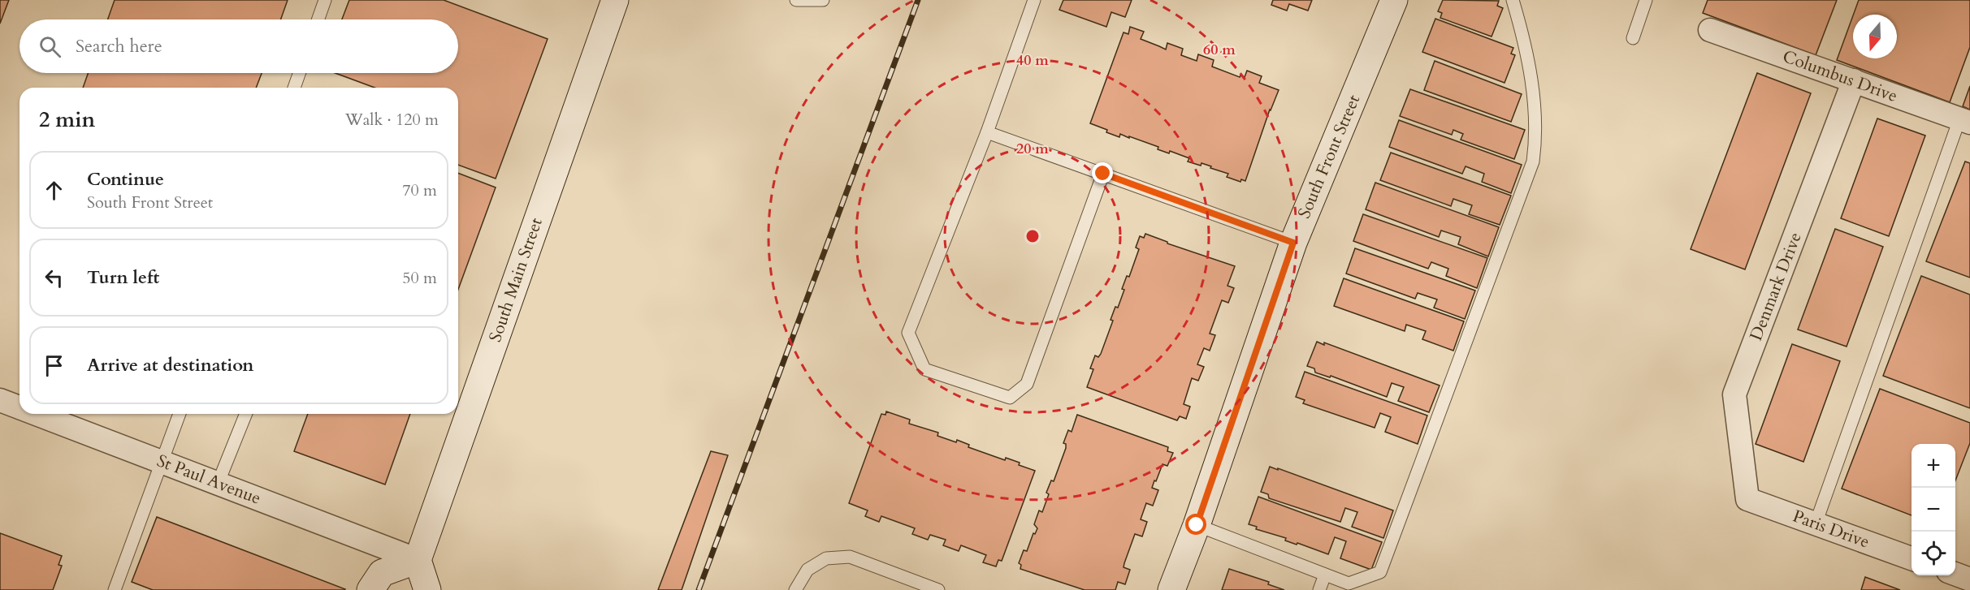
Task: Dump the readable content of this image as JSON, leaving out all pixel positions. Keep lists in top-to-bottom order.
{
  "streets": {
    "main road": ["South Front Street", "South Main Street"],
    "street": [
      "Columbus Drive",
      "Denmark Drive",
      "St Paul Avenue",
      "Paris Drive"
    ]
  },
  "crossings": [
    ["Columbus Drive", "Denmark Drive"],
    ["South Main Street", "St Paul Avenue"],
    ["Denmark Drive", "Paris Drive"]
  ],
  "north": "bottom",
  "page": {
    "search": "Search here",
    "heading": ["2 min", "Walk · 120 m"],
    "list": [
      ["Continue", "South Front Street", "70 m"],
      ["Turn left", "50 m"],
      "Arrive at destination"
    ],
    "map_buttons": ["+", "−"]
  },
  "rings": ["60 m", "40 m", "20 m"]
}
